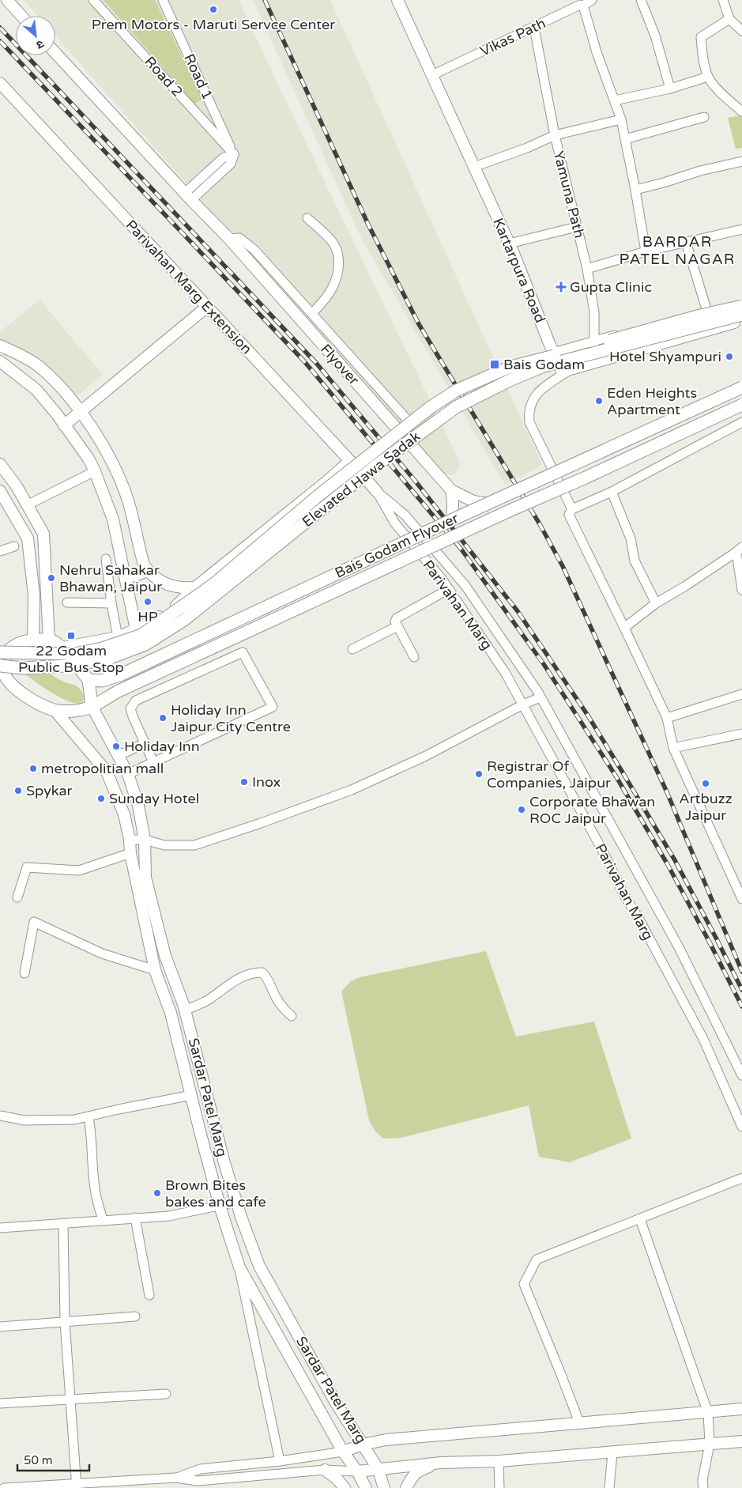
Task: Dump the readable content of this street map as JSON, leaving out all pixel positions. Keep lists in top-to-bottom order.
{
  "streets": {
    "main road": ["Elevated Hawa Sadak", "Bais Godam Flyover"],
    "street": [
      "Vikas Path",
      "Road 2",
      "Road 1",
      "Yamuna Path",
      "Kartarpura Road",
      "Parivahan Marg Extension",
      "Flyover",
      "Parivahan Marg",
      "Sardar Patel Marg"
    ]
  },
  "crossings": [
    ["Vikas Path", "Yamuna Path"],
    ["Vikas Path", "Kartarpura Road"],
    ["Road 2", "Road 1"],
    ["Parivahan Marg Extension", "Parivahan Marg"],
    ["Flyover", "Bais Godam Flyover"],
    ["Bais Godam Flyover", "Sardar Patel Marg"]
  ],
  "districts": ["BARDAR PATEL NAGAR"],
  "places": {
    "other": [
      "Prem Motors - Maruti Servce Center",
      "Hotel Shyampuri",
      "Eden Heights Apartment",
      "Nehru Sahakar Bhawan, Jaipur",
      "HP",
      "Holiday Inn Jaipur City Centre",
      "Holiday Inn",
      "metropolitian mall",
      "Registrar Of Companies, Jaipur",
      "Inox",
      "Artbuzz Jaipur",
      "Spykar",
      "Sunday Hotel",
      "Corporate Bhawan ROC Jaipur",
      "Brown Bites bakes and cafe"
    ],
    "health": ["Gupta Clinic"],
    "transit": ["Bais Godam", "22 Godam Public Bus Stop"]
  },
  "scale_bar": "50 m",
  "north": "bottom right"
}
